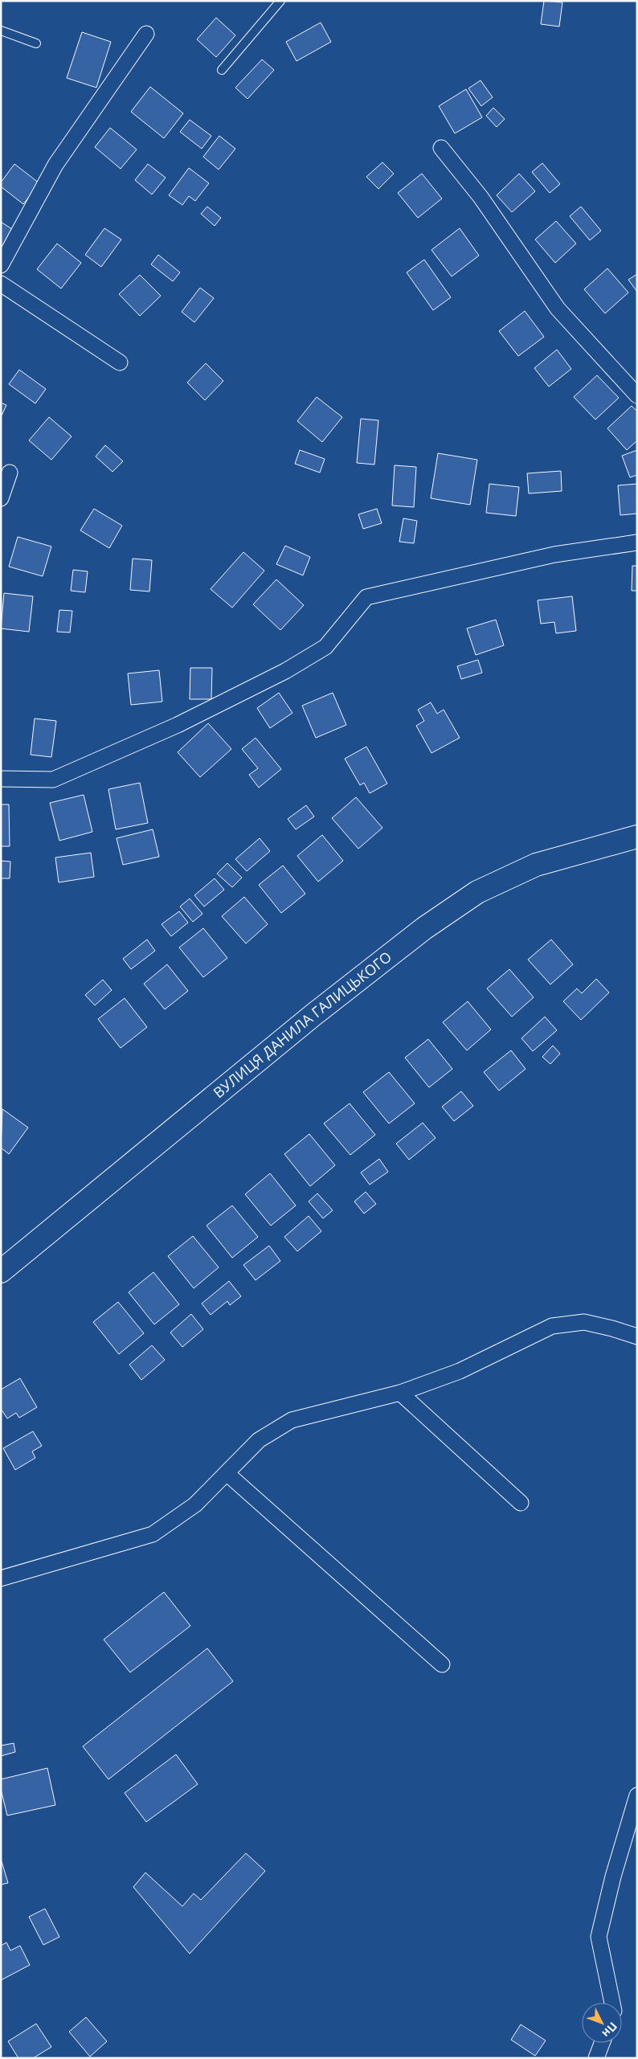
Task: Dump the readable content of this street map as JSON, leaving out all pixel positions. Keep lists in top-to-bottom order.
{
  "streets": {
    "main road": ["ВУЛИЦЯ ДАНИЛА ГАЛИЦЬКОГО"]
  },
  "north": "bottom right"
}
